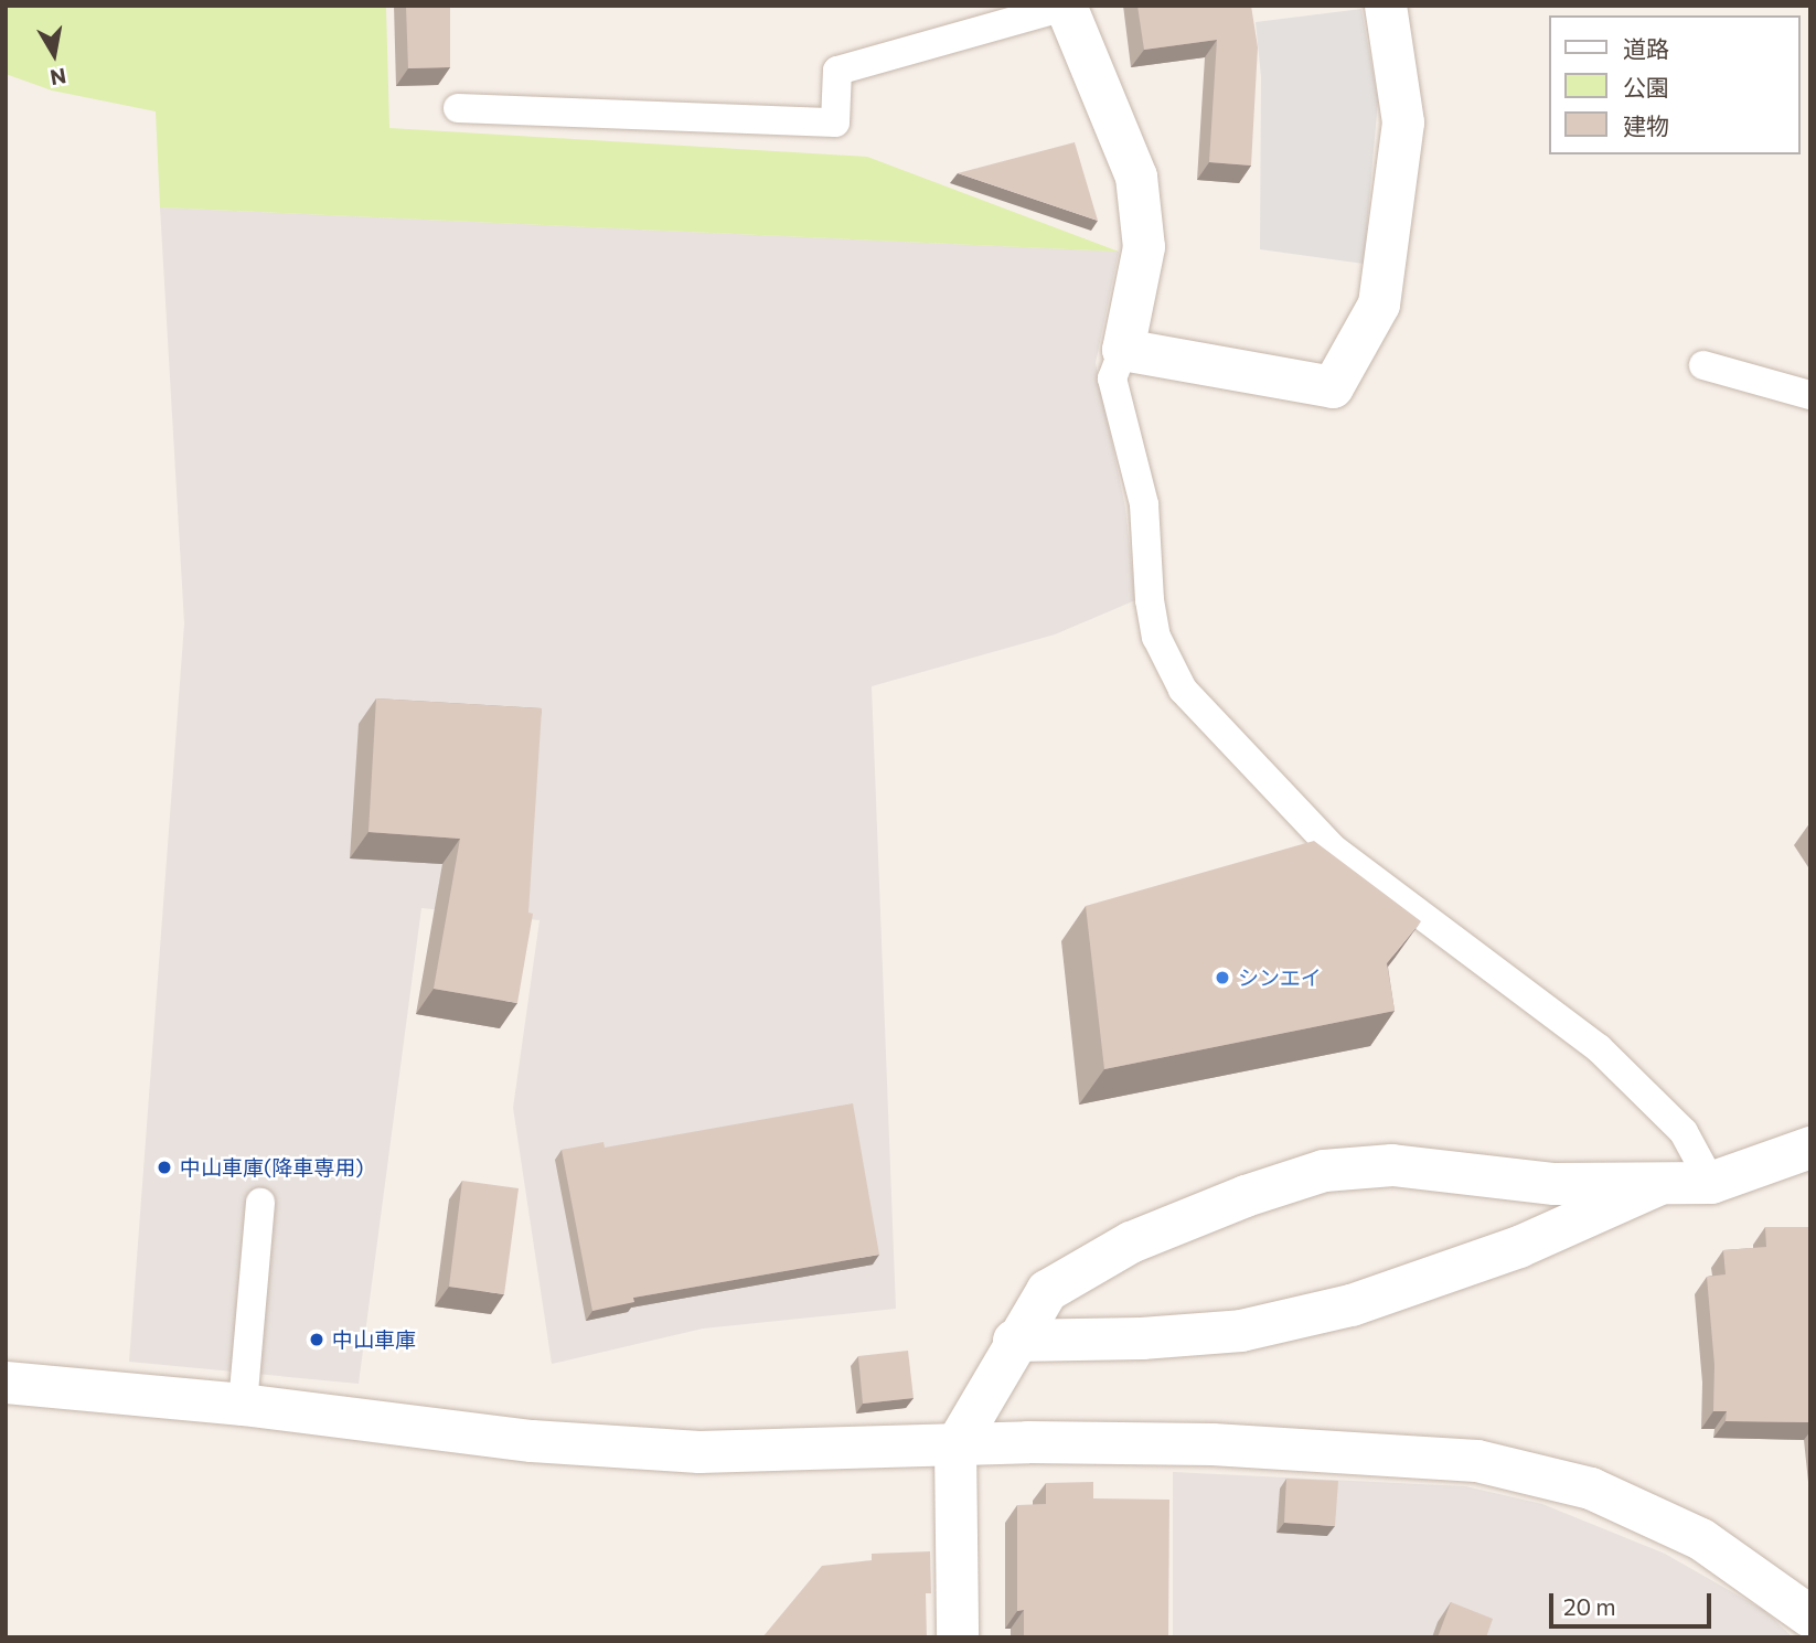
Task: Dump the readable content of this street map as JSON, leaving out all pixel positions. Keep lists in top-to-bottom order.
{
  "places": ["シンエイ", "中山車庫(降車専用)", "中山車庫"],
  "legend": ["道路", "公園", "建物"],
  "scale_bar": "20 m",
  "north": "bottom"
}
